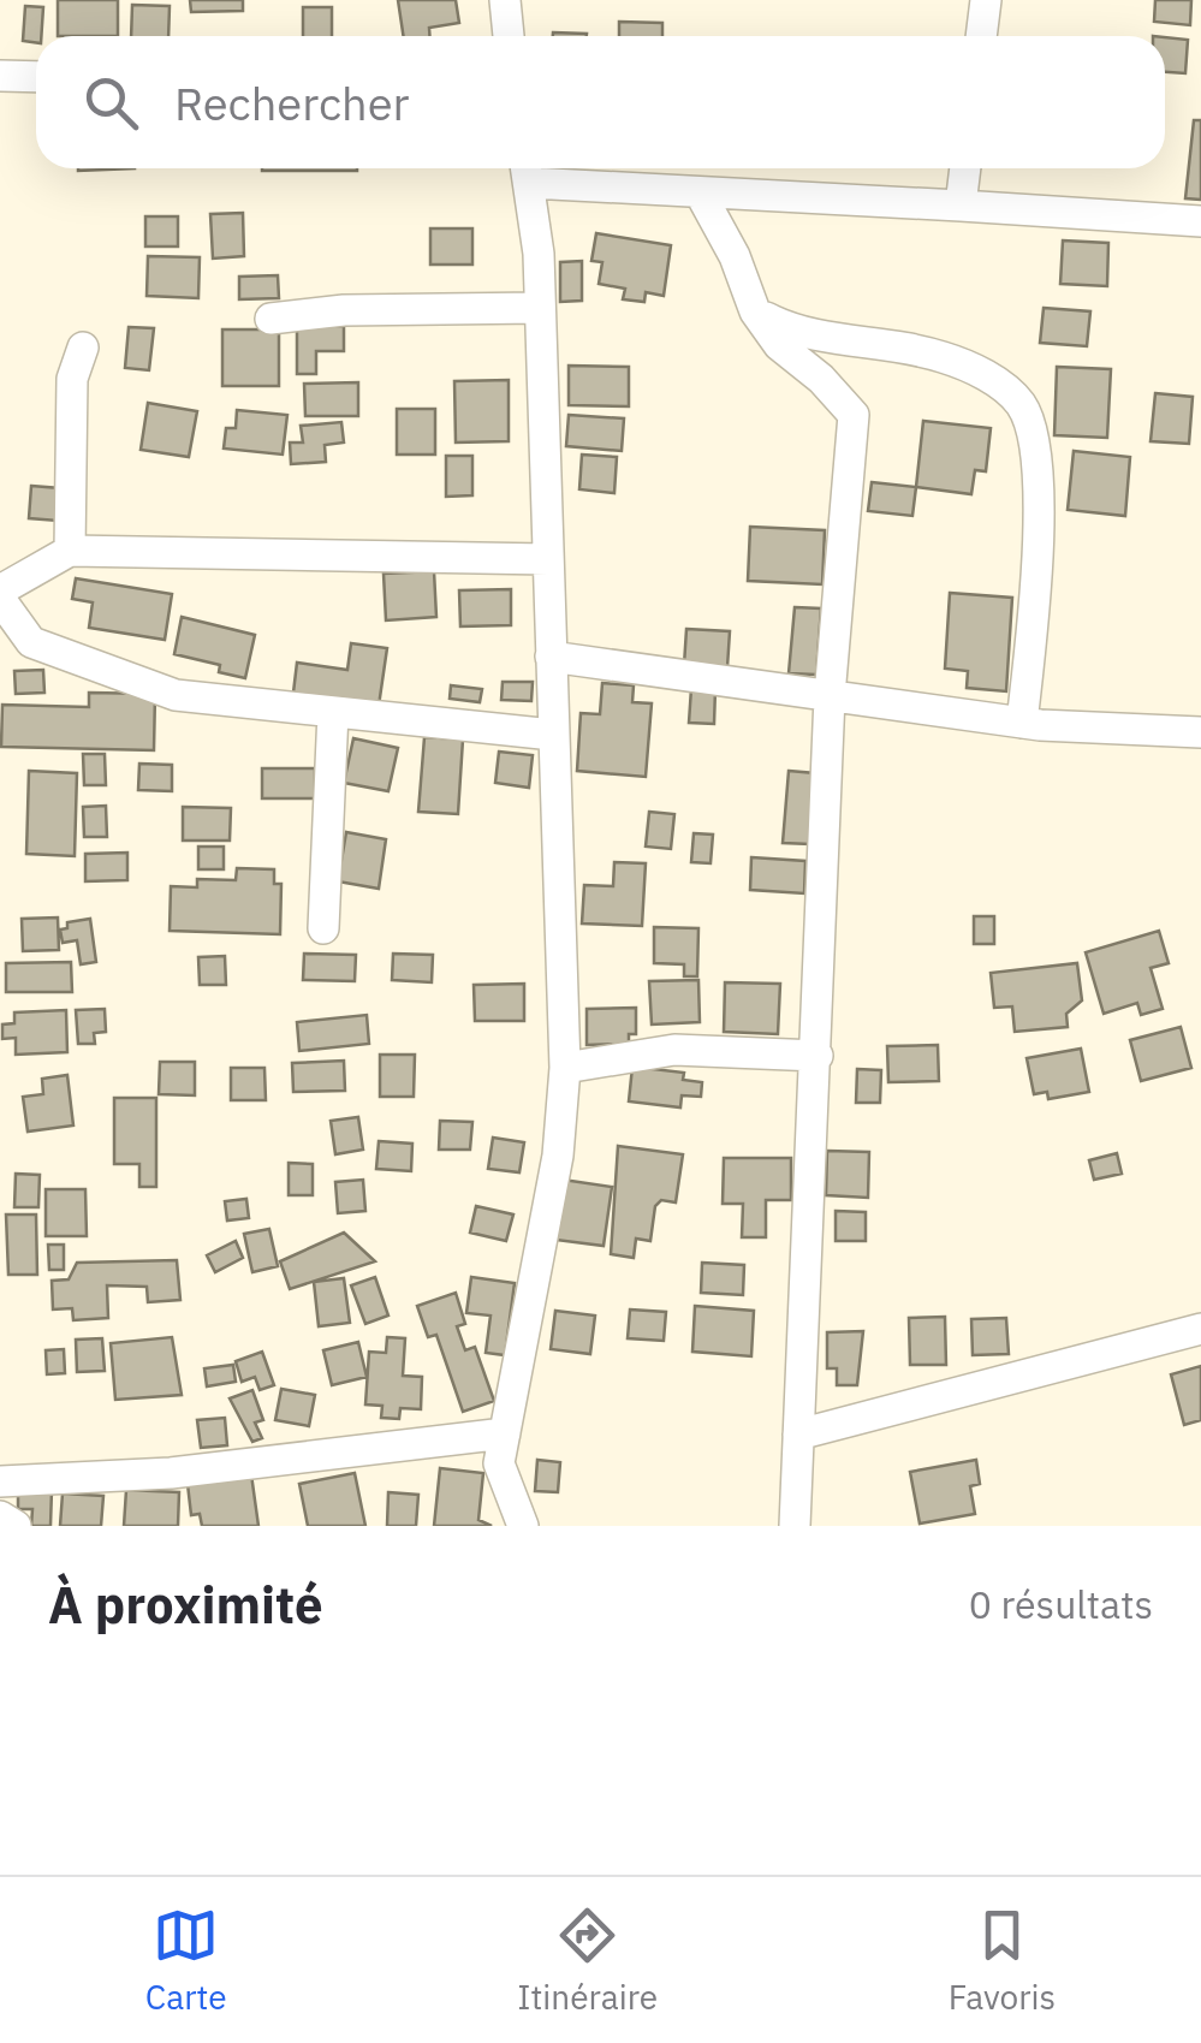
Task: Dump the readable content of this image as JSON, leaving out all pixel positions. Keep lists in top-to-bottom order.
{
  "page": {
    "search": "Rechercher",
    "heading": ["À proximité", "0 résultats"],
    "nav": ["Carte", "Itinéraire", "Favoris"]
  }
}
